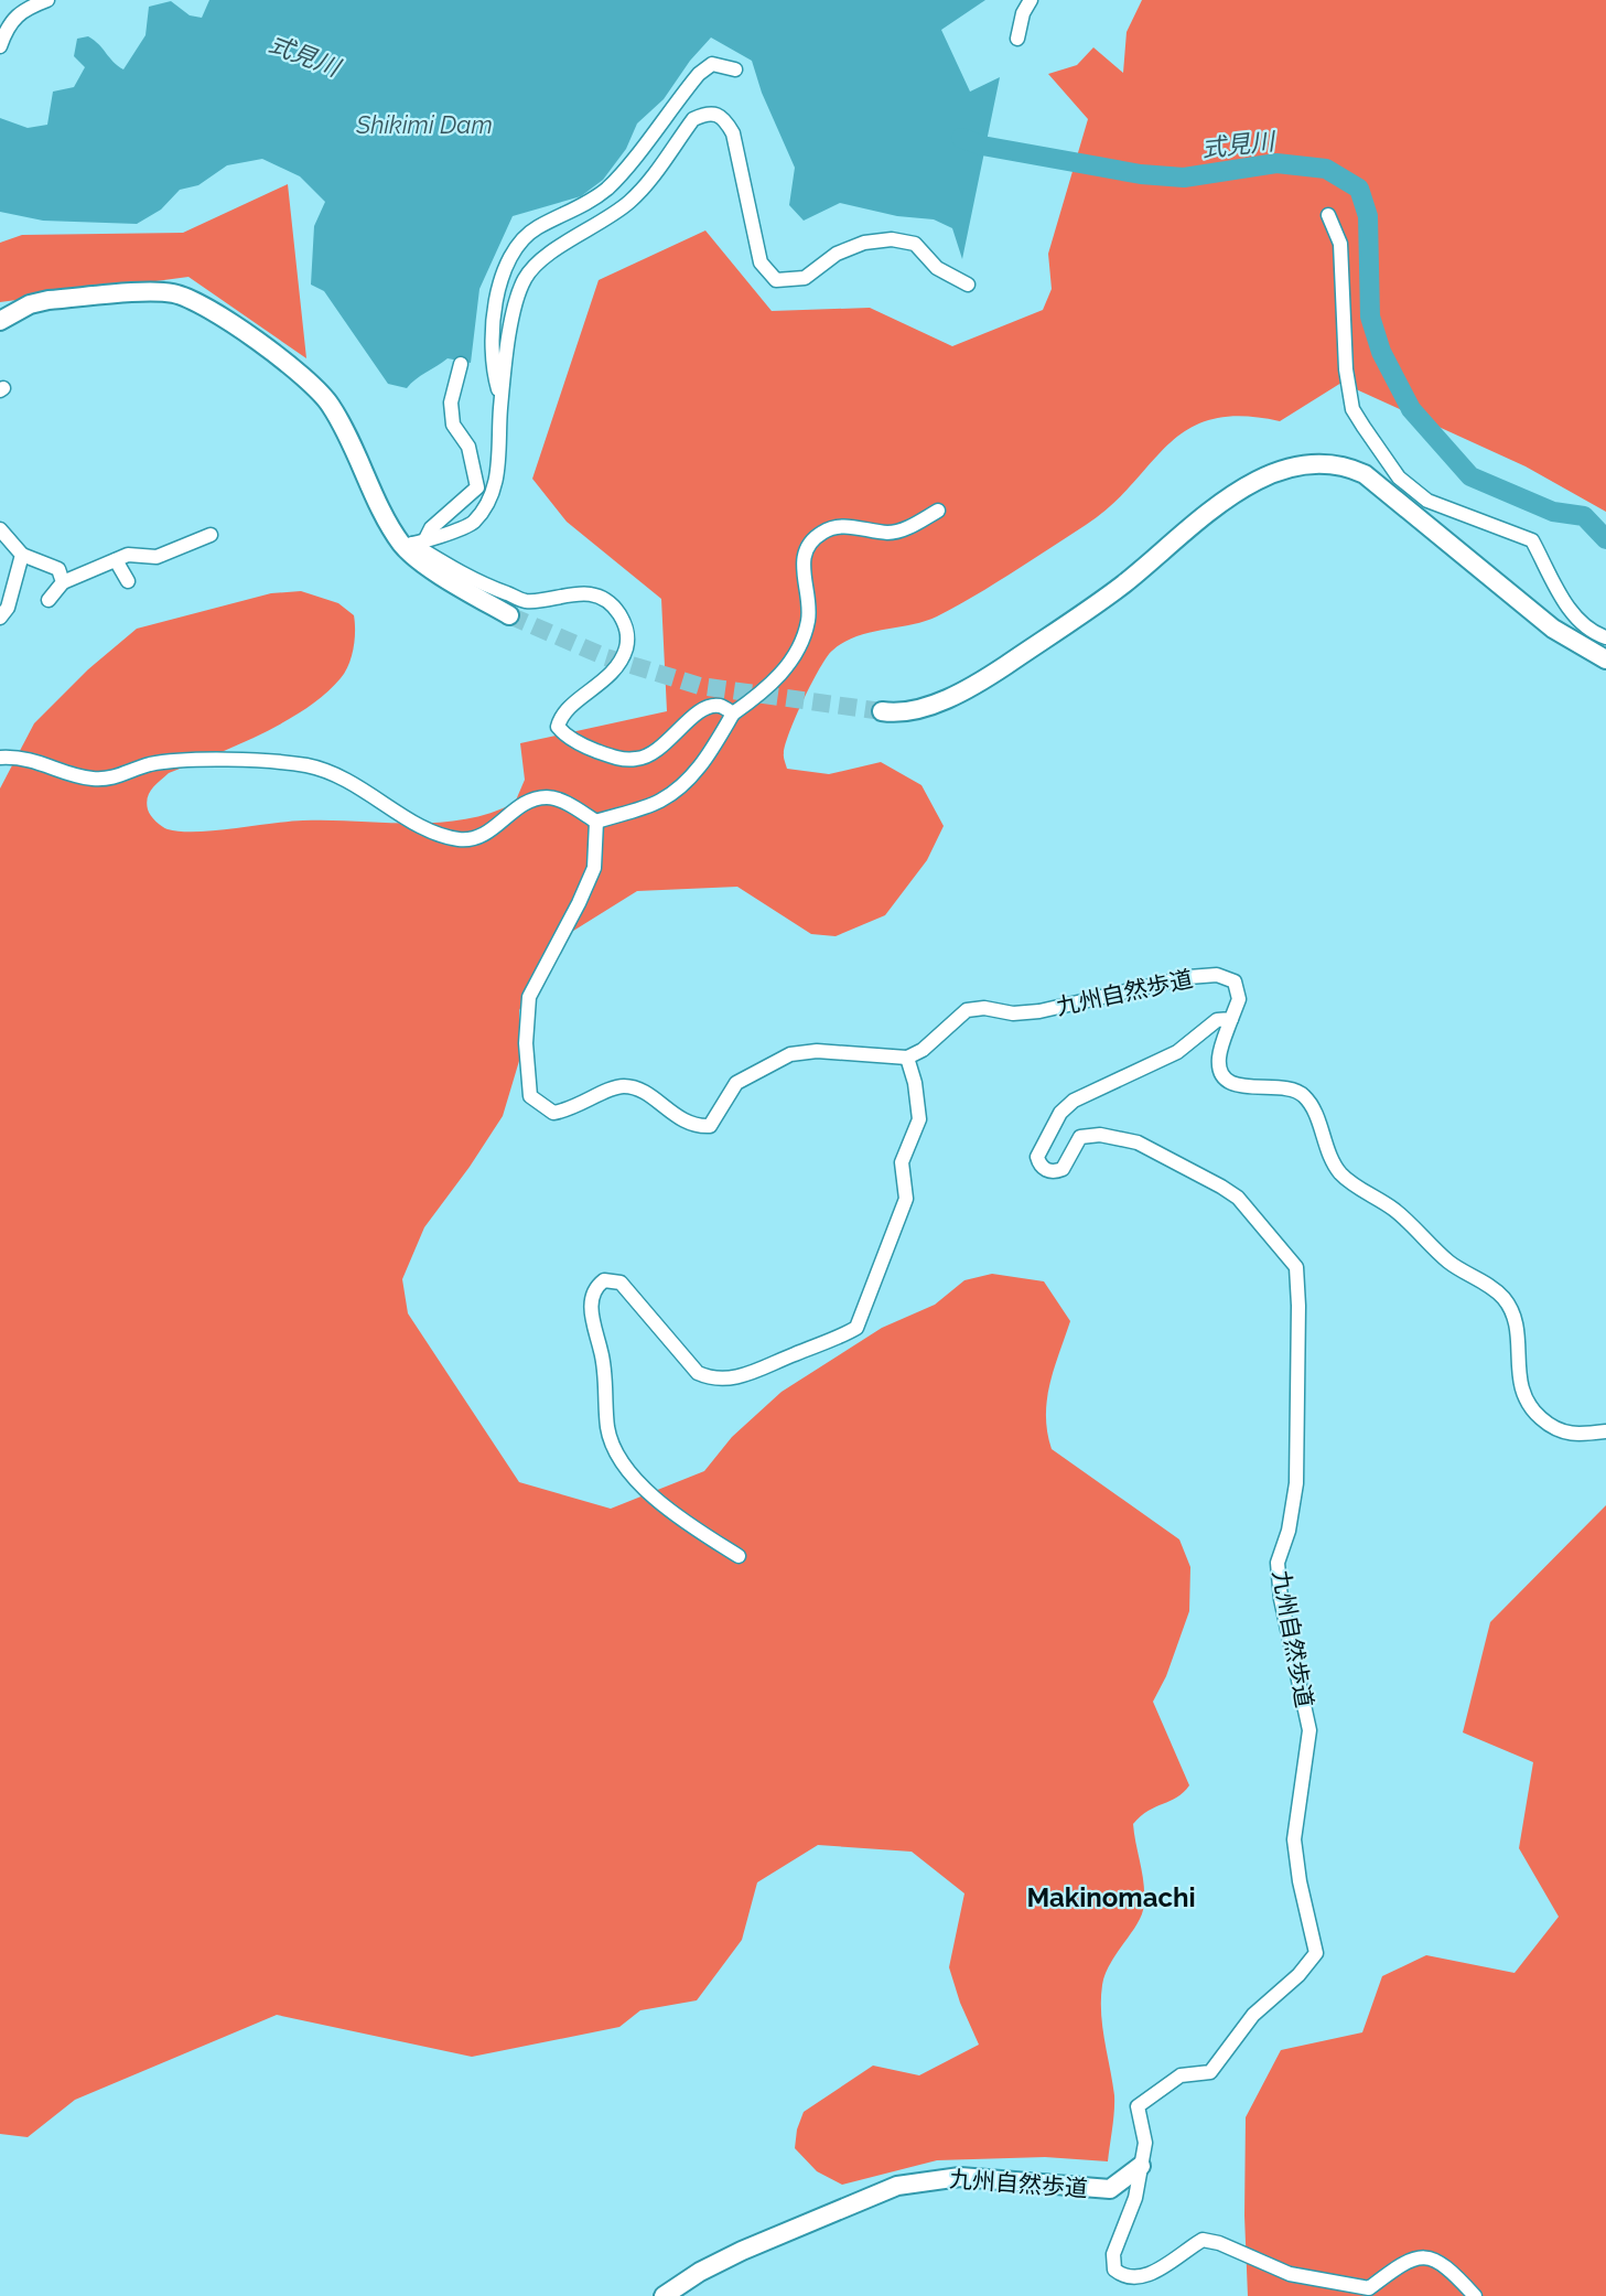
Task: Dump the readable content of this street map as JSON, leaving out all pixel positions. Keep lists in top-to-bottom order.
{
  "streets": {
    "street": ["九州自然歩道"]
  },
  "districts": ["Makinomachi"],
  "water": ["式見川", "Shikimi Dam"]
}
